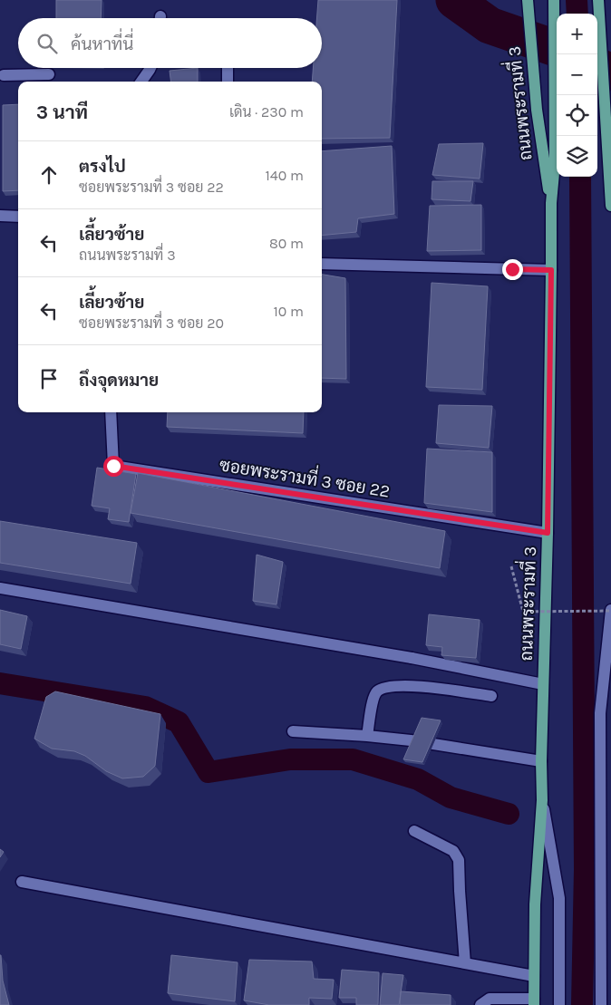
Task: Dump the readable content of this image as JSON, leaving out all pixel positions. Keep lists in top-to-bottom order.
{
  "streets": {
    "main road": ["ถนนพระรามที่ 3"],
    "street": ["ซอยพระรามที่ 3 ซอย 22"]
  },
  "crossings": [
    ["ถนนพระรามที่ 3", "ซอยพระรามที่ 3 ซอย 22"]
  ],
  "page": {
    "map_buttons": ["+", "−"],
    "search": "ค้นหาที่นี่",
    "heading": ["3 นาที", "เดิน · 230 m"],
    "list": [
      ["ตรงไป", "ซอยพระรามที่ 3 ซอย 22", "140 m"],
      ["เลี้ยวซ้าย", "ถนนพระรามที่ 3", "80 m"],
      ["เลี้ยวซ้าย", "ซอยพระรามที่ 3 ซอย 20", "10 m"],
      "ถึงจุดหมาย"
    ]
  }
}
